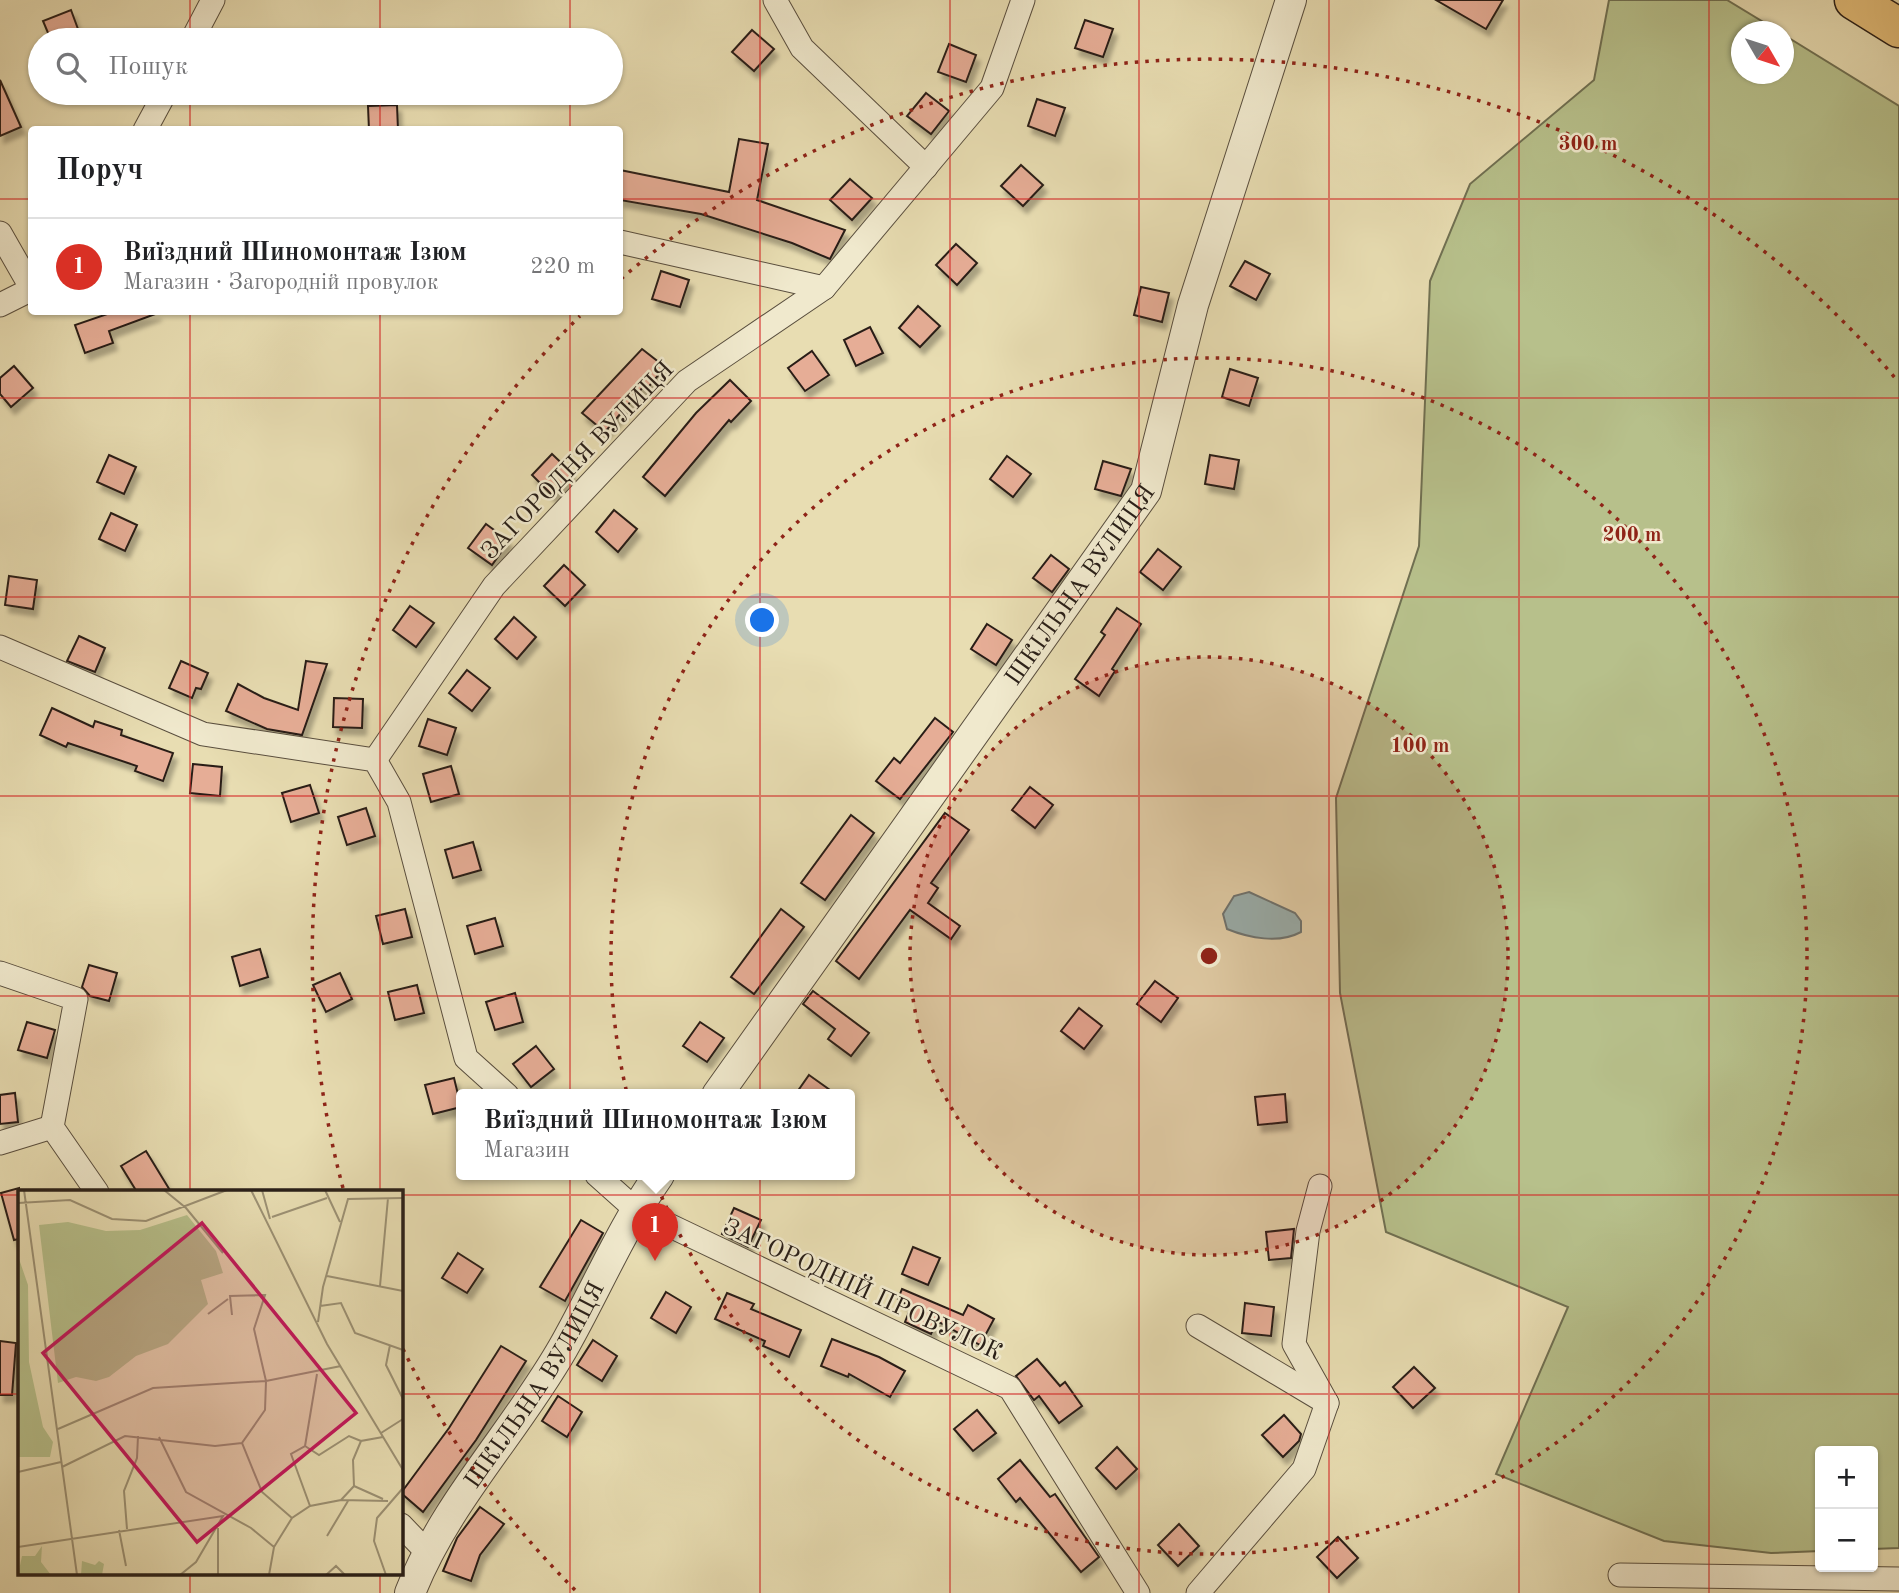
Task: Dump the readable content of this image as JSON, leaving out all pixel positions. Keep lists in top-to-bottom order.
{
  "streets": {
    "street": ["ЗАГОРОДНЯ ВУЛИЦЯ", "ШКІЛЬНА ВУЛИЦЯ", "ЗАГОРОДНІЙ ПРОВУЛОК"]
  },
  "crossings": [
    ["ШКІЛЬНА ВУЛИЦЯ", "ЗАГОРОДНІЙ ПРОВУЛОК"]
  ],
  "north": "bottom right",
  "page": {
    "search": "Пошук",
    "heading": "Поруч",
    "list": [
      {
        "mark": "1",
        "name": "Виїздний Шиномонтаж Ізюм",
        "note": "Магазин · Загородній провулок",
        "value": "220 m"
      }
    ],
    "popup": ["Виїздний Шиномонтаж Ізюм", "Магазин"],
    "pins": "1",
    "map_buttons": ["+", "−"]
  },
  "rings": ["300 m", "200 m", "100 m"]
}
